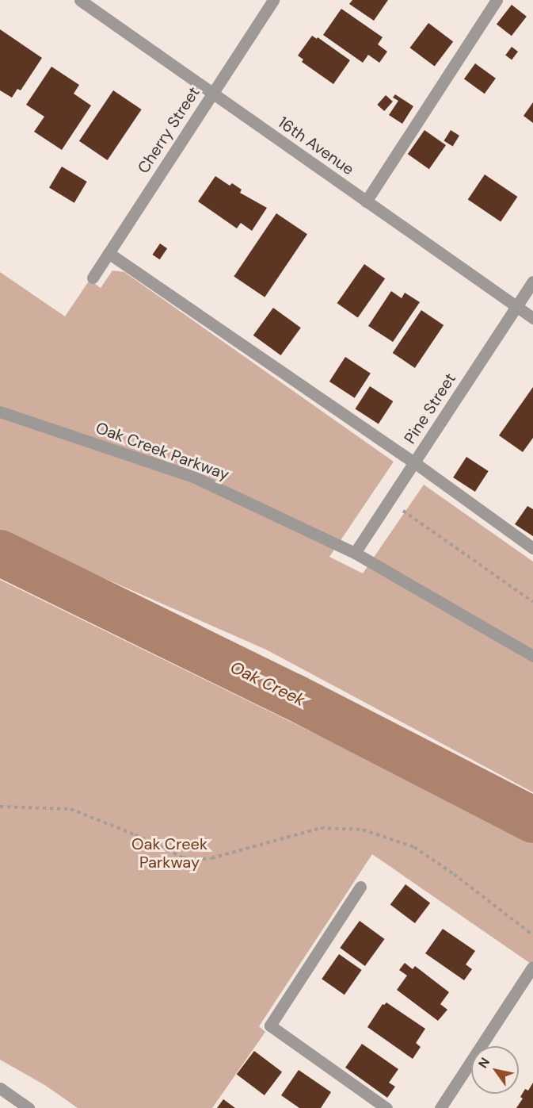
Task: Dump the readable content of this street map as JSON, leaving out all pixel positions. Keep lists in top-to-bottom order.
{
  "streets": {
    "street": [
      "Cherry Street",
      "16th Avenue",
      "Pine Street",
      "Oak Creek Parkway"
    ]
  },
  "crossings": [
    ["Cherry Street", "16th Avenue"],
    ["16th Avenue", "Pine Street"],
    ["Pine Street", "Oak Creek Parkway"]
  ],
  "water": ["Oak Creek"],
  "parks": ["Oak Creek Parkway"],
  "north": "top left"
}
